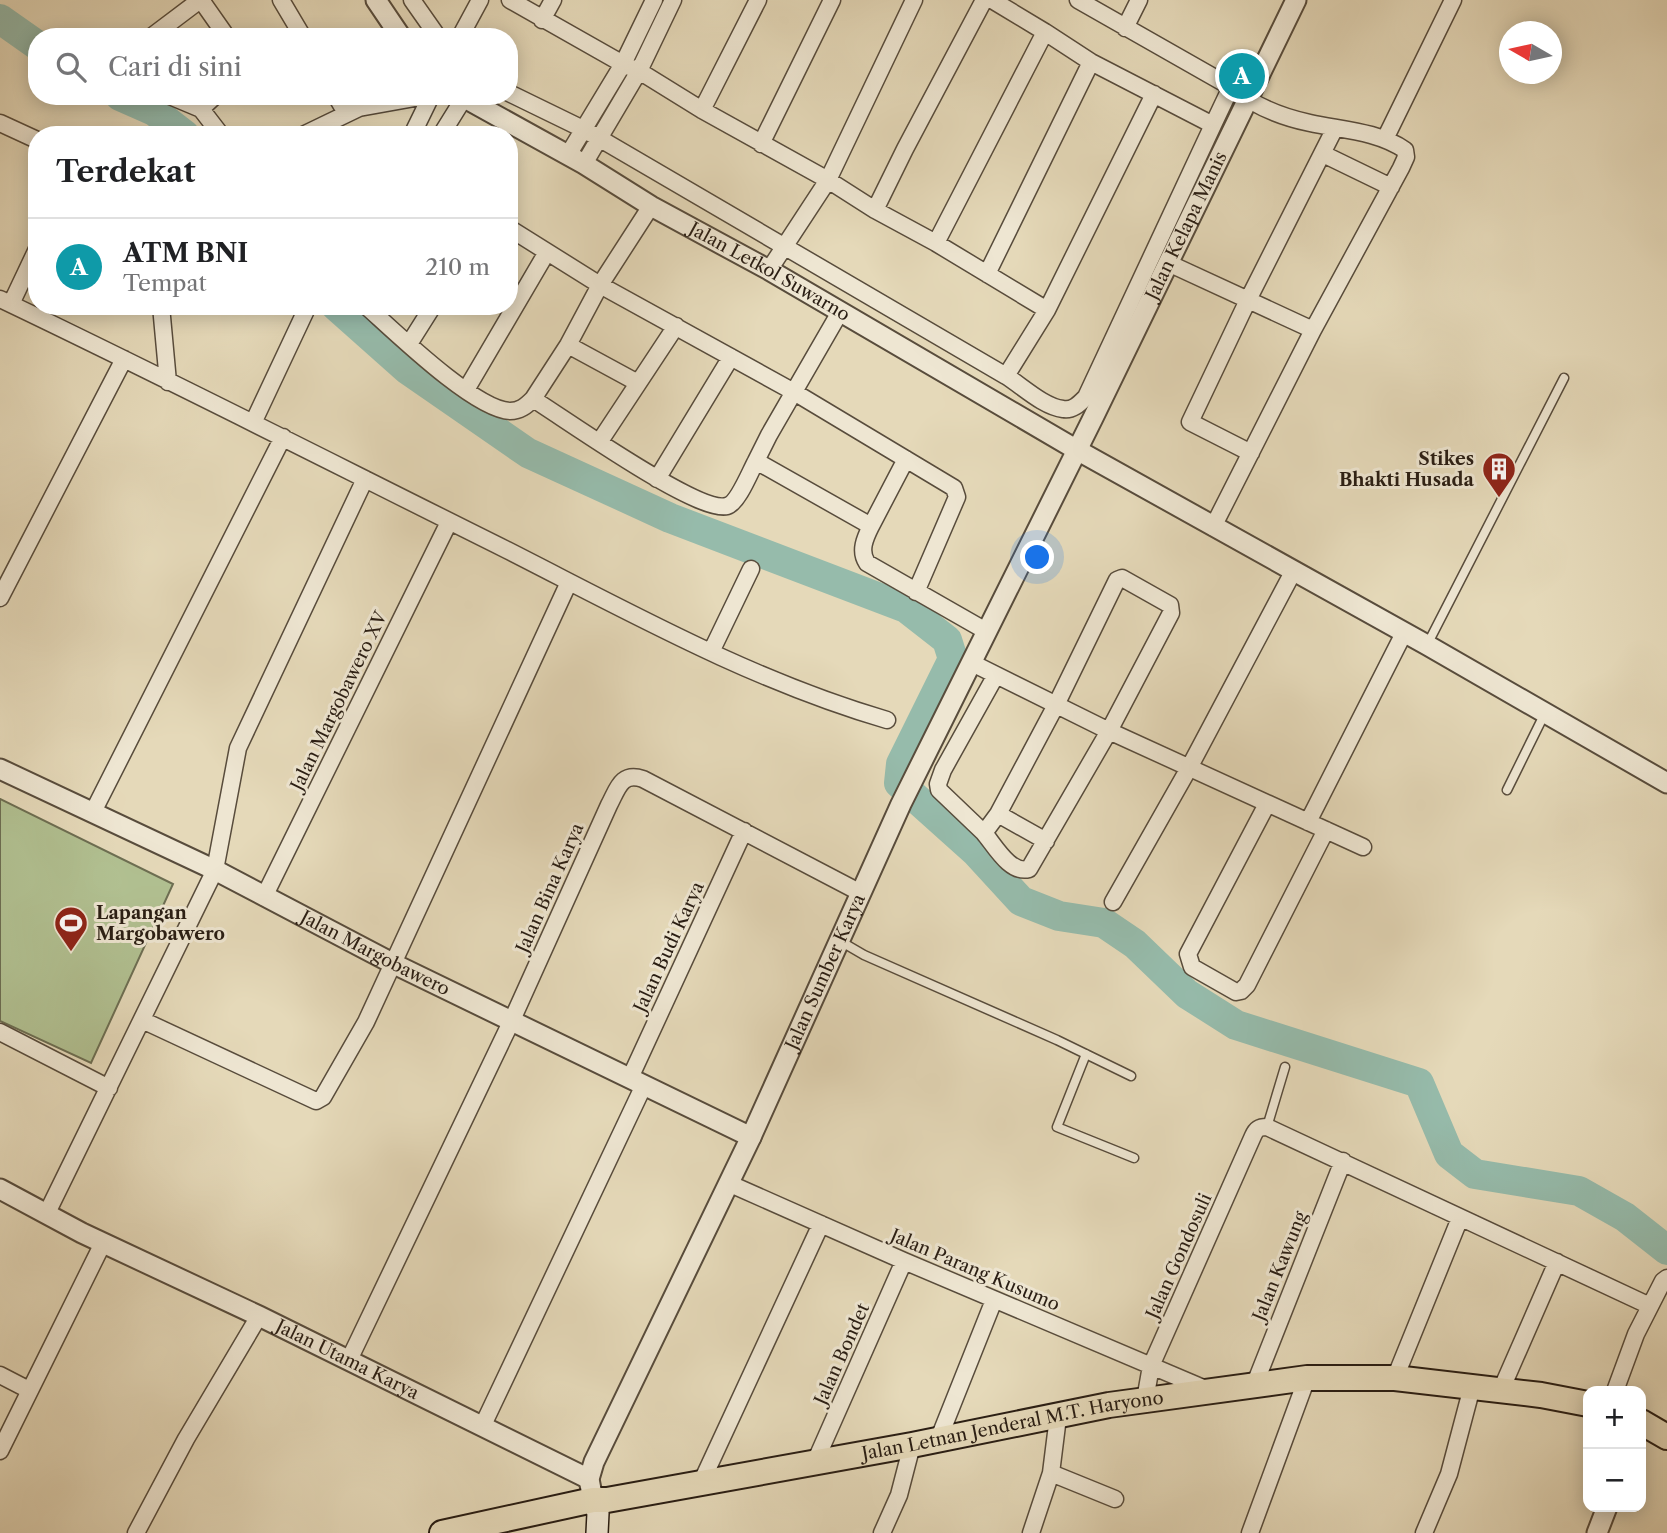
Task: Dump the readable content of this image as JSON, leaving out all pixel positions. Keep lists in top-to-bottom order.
{
  "streets": {
    "highway": ["Jalan Letnan Jenderal M.T. Haryono"],
    "street": [
      "Jalan Kelapa Manis",
      "Jalan Letkol Suwarno",
      "Jalan Margobawero XV",
      "Jalan Bina Karya",
      "Jalan Budi Karya",
      "Jalan Margobawero",
      "Jalan Sumber Karya",
      "Jalan Gondosuli",
      "Jalan Kawung",
      "Jalan Parang Kusumo",
      "Jalan Bondet",
      "Jalan Utama Karya"
    ]
  },
  "crossings": [
    ["Jalan Kelapa Manis", "Jalan Letkol Suwarno"],
    ["Jalan Kelapa Manis", "Jalan Sumber Karya"],
    ["Jalan Letkol Suwarno", "Jalan Sumber Karya"],
    ["Jalan Margobawero XV", "Jalan Margobawero"],
    ["Jalan Bina Karya", "Jalan Budi Karya"],
    ["Jalan Bina Karya", "Jalan Margobawero"],
    ["Jalan Bina Karya", "Jalan Utama Karya"],
    ["Jalan Budi Karya", "Jalan Margobawero"],
    ["Jalan Budi Karya", "Jalan Utama Karya"],
    ["Jalan Margobawero", "Jalan Sumber Karya"],
    ["Jalan Sumber Karya", "Jalan Parang Kusumo"],
    ["Jalan Sumber Karya", "Jalan Utama Karya"],
    ["Jalan Sumber Karya", "Jalan Letnan Jenderal M.T. Haryono"],
    ["Jalan Gondosuli", "Jalan Parang Kusumo"],
    ["Jalan Gondosuli", "Jalan Letnan Jenderal M.T. Haryono"],
    ["Jalan Kawung", "Jalan Letnan Jenderal M.T. Haryono"],
    ["Jalan Parang Kusumo", "Jalan Bondet"],
    ["Jalan Parang Kusumo", "Jalan Letnan Jenderal M.T. Haryono"],
    ["Jalan Bondet", "Jalan Letnan Jenderal M.T. Haryono"],
    ["Jalan Utama Karya", "Jalan Letnan Jenderal M.T. Haryono"]
  ],
  "places": {
    "building": ["Stikes Bhakti Husada"],
    "sports": ["Lapangan Margobawero"]
  },
  "north": "left",
  "page": {
    "search": "Cari di sini",
    "pins": "A",
    "heading": "Terdekat",
    "list": [
      {
        "mark": "A",
        "name": "ATM BNI",
        "note": "Tempat",
        "value": "210 m"
      }
    ],
    "map_buttons": ["+", "−"]
  }
}
